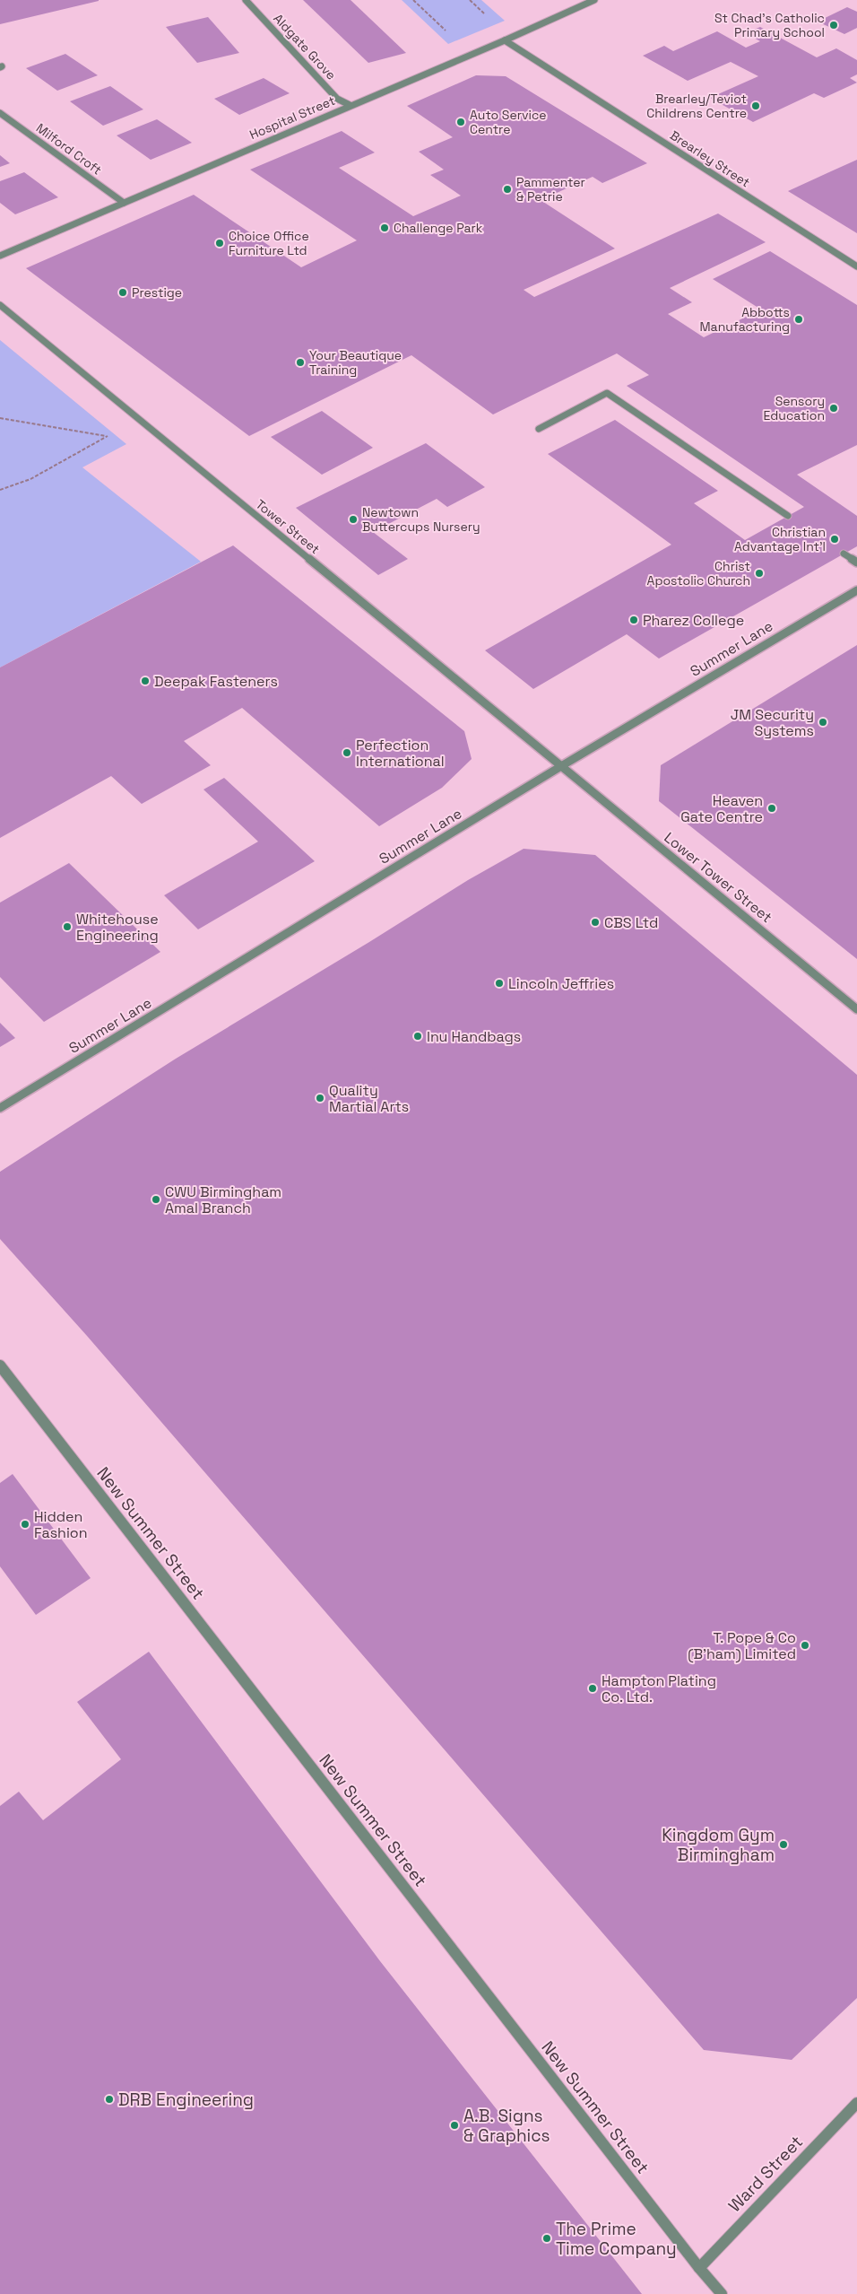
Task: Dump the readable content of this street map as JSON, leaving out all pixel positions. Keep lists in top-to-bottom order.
{
  "streets": {
    "street": [
      "Aldgate Grove",
      "Hospital Street",
      "Milford Croft",
      "Brearley Street",
      "Tower Street",
      "Summer Lane",
      "Lower Tower Street",
      "New Summer Street",
      "Ward Street"
    ]
  },
  "crossings": [
    ["Aldgate Grove", "Hospital Street"],
    ["Hospital Street", "Milford Croft"],
    ["Hospital Street", "Brearley Street"],
    ["Tower Street", "Summer Lane"],
    ["Tower Street", "Lower Tower Street"],
    ["Summer Lane", "Lower Tower Street"],
    ["New Summer Street", "Ward Street"]
  ],
  "places": [
    "St Chad's Catholic Primary School",
    "Brearley/Teviot Childrens Centre",
    "Auto Service Centre",
    "Pammenter & Petrie",
    "Challenge Park",
    "Choice Office Furniture Ltd",
    "Prestige",
    "Abbotts Manufacturing",
    "Your Beautique Training",
    "Sensory Education",
    "Newtown Buttercups Nursery",
    "Christian Advantage Int'l",
    "Christ Apostolic Church",
    "Pharez College",
    "Deepak Fasteners",
    "JM Security Systems",
    "Perfection International",
    "Heaven Gate Centre",
    "CBS Ltd",
    "Whitehouse Engineering",
    "Lincoln Jeffries",
    "Inu Handbags",
    "Quality Martial Arts",
    "CWU Birmingham Amal Branch",
    "Hidden Fashion",
    "T. Pope & Co (B'ham) Limited",
    "Hampton Plating Co. Ltd.",
    "Kingdom Gym Birmingham",
    "DRB Engineering",
    "A.B. Signs & Graphics",
    "The Prime Time Company"
  ]
}
